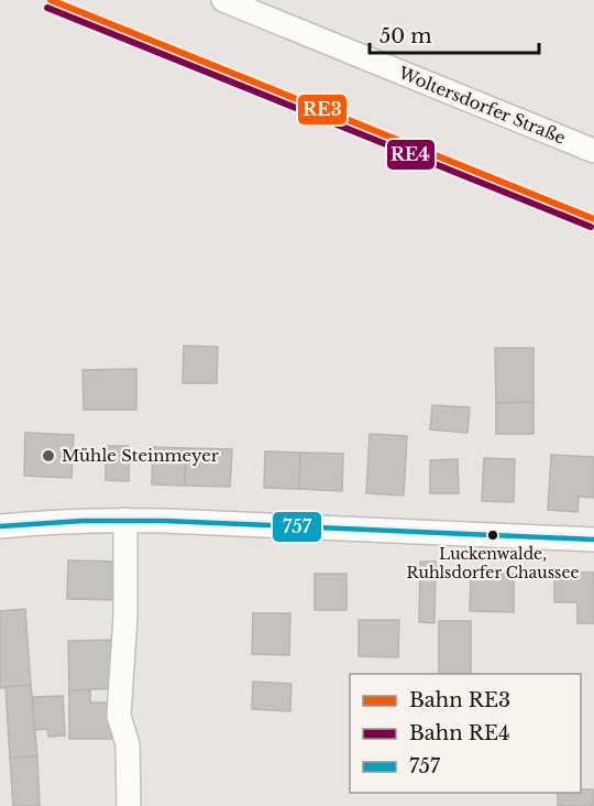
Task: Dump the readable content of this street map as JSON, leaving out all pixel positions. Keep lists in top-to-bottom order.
{
  "streets": {
    "street": ["Woltersdorfer Straße"]
  },
  "places": ["Mühle Steinmeyer", "Luckenwalde, Ruhlsdorfer Chaussee"],
  "lines": ["rail line RE3", "rail line RE4", "transit line 757"],
  "legend": ["Bahn RE3", "Bahn RE4", "757"],
  "scale_bar": "50 m"
}
